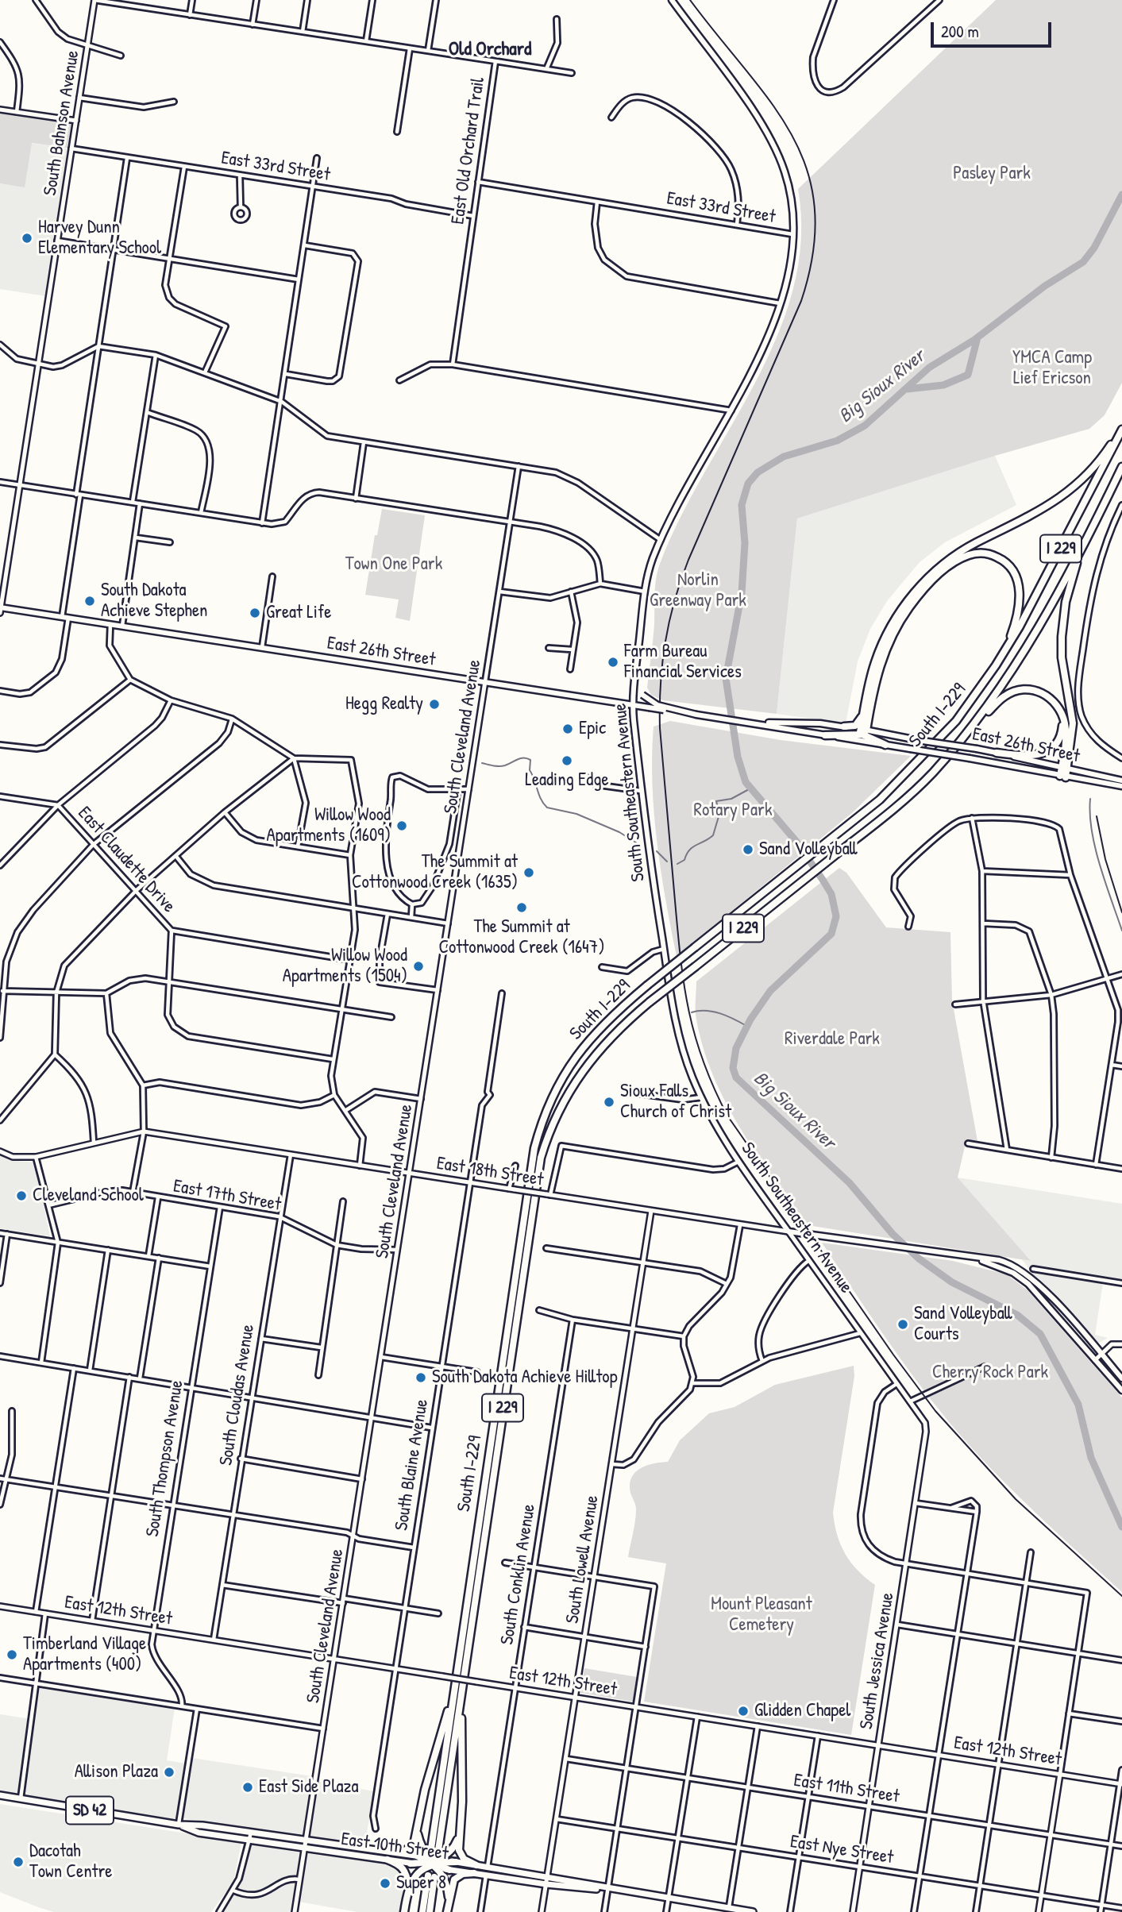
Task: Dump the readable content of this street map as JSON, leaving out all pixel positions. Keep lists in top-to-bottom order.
{
  "streets": {
    "highway": ["I 229", "South I-229"],
    "main road": [
      "East 26th Street",
      "South Southeastern Avenue",
      "East 18th Street",
      "SD 42",
      "East 10th Street"
    ],
    "street": [
      "South Bahnson Avenue",
      "East Old Orchard Trail",
      "East 33rd Street",
      "South Cleveland Avenue",
      "East Claudette Drive",
      "East 17th Street",
      "South Cloudas Avenue",
      "South Thompson Avenue",
      "South Blaine Avenue",
      "South Lowell Avenue",
      "South Conklin Avenue",
      "East 12th Street",
      "South Jessica Avenue",
      "East 11th Street",
      "East Nye Street"
    ]
  },
  "crossings": [
    ["South Bahnson Avenue", "East Old Orchard Trail"],
    ["South Bahnson Avenue", "East 33rd Street"],
    ["South Bahnson Avenue", "East 26th Street"],
    ["East Old Orchard Trail", "East 33rd Street"],
    ["East 33rd Street", "South Southeastern Avenue"],
    ["East 26th Street", "South Cleveland Avenue"],
    ["East 26th Street", "South Southeastern Avenue"],
    ["South Cleveland Avenue", "East 18th Street"],
    ["South Cleveland Avenue", "East 17th Street"],
    ["South Cleveland Avenue", "East 12th Street"],
    ["South Cleveland Avenue", "East 10th Street"],
    ["South Southeastern Avenue", "East 18th Street"],
    ["South Southeastern Avenue", "South Jessica Avenue"],
    ["East 18th Street", "South Cloudas Avenue"],
    ["East 18th Street", "South Blaine Avenue"],
    ["East 18th Street", "South Lowell Avenue"],
    ["East 17th Street", "South Cloudas Avenue"],
    ["East 17th Street", "South Thompson Avenue"],
    ["South Cloudas Avenue", "East 12th Street"],
    ["South Thompson Avenue", "East 12th Street"],
    ["South Blaine Avenue", "East 12th Street"],
    ["South Lowell Avenue", "East 12th Street"],
    ["South Lowell Avenue", "East 11th Street"],
    ["South Lowell Avenue", "East 10th Street"],
    ["South Lowell Avenue", "East Nye Street"],
    ["South Conklin Avenue", "East 12th Street"],
    ["South Conklin Avenue", "East 10th Street"],
    ["East 12th Street", "South Jessica Avenue"],
    ["South Jessica Avenue", "East 11th Street"],
    ["South Jessica Avenue", "East Nye Street"]
  ],
  "districts": ["Old Orchard"],
  "water": ["Big Sioux River"],
  "parks": [
    "Pasley Park",
    "YMCA Camp Lief Ericson",
    "Town One Park",
    "Norlin Greenway Park",
    "Rotary Park",
    "Riverdale Park",
    "Cherry Rock Park",
    "Mount Pleasant Cemetery"
  ],
  "places": [
    "Harvey Dunn Elementary School",
    "South Dakota Achieve Stephen",
    "Great Life",
    "Farm Bureau Financial Services",
    "Hegg Realty",
    "Epic",
    "Leading Edge",
    "Willow Wood Apartments (1609)",
    "Sand Volleyball",
    "The Summit at Cottonwood Creek (1635)",
    "The Summit at Cottonwood Creek (1647)",
    "Willow Wood Apartments (1504)",
    "Sioux Falls Church of Christ",
    "Cleveland School",
    "Sand Volleyball Courts",
    "South Dakota Achieve Hilltop",
    "Timberland Village Apartments (400)",
    "Glidden Chapel",
    "Allison Plaza",
    "East Side Plaza",
    "Dacotah Town Centre",
    "Super 8"
  ],
  "scale_bar": "200 m"
}
